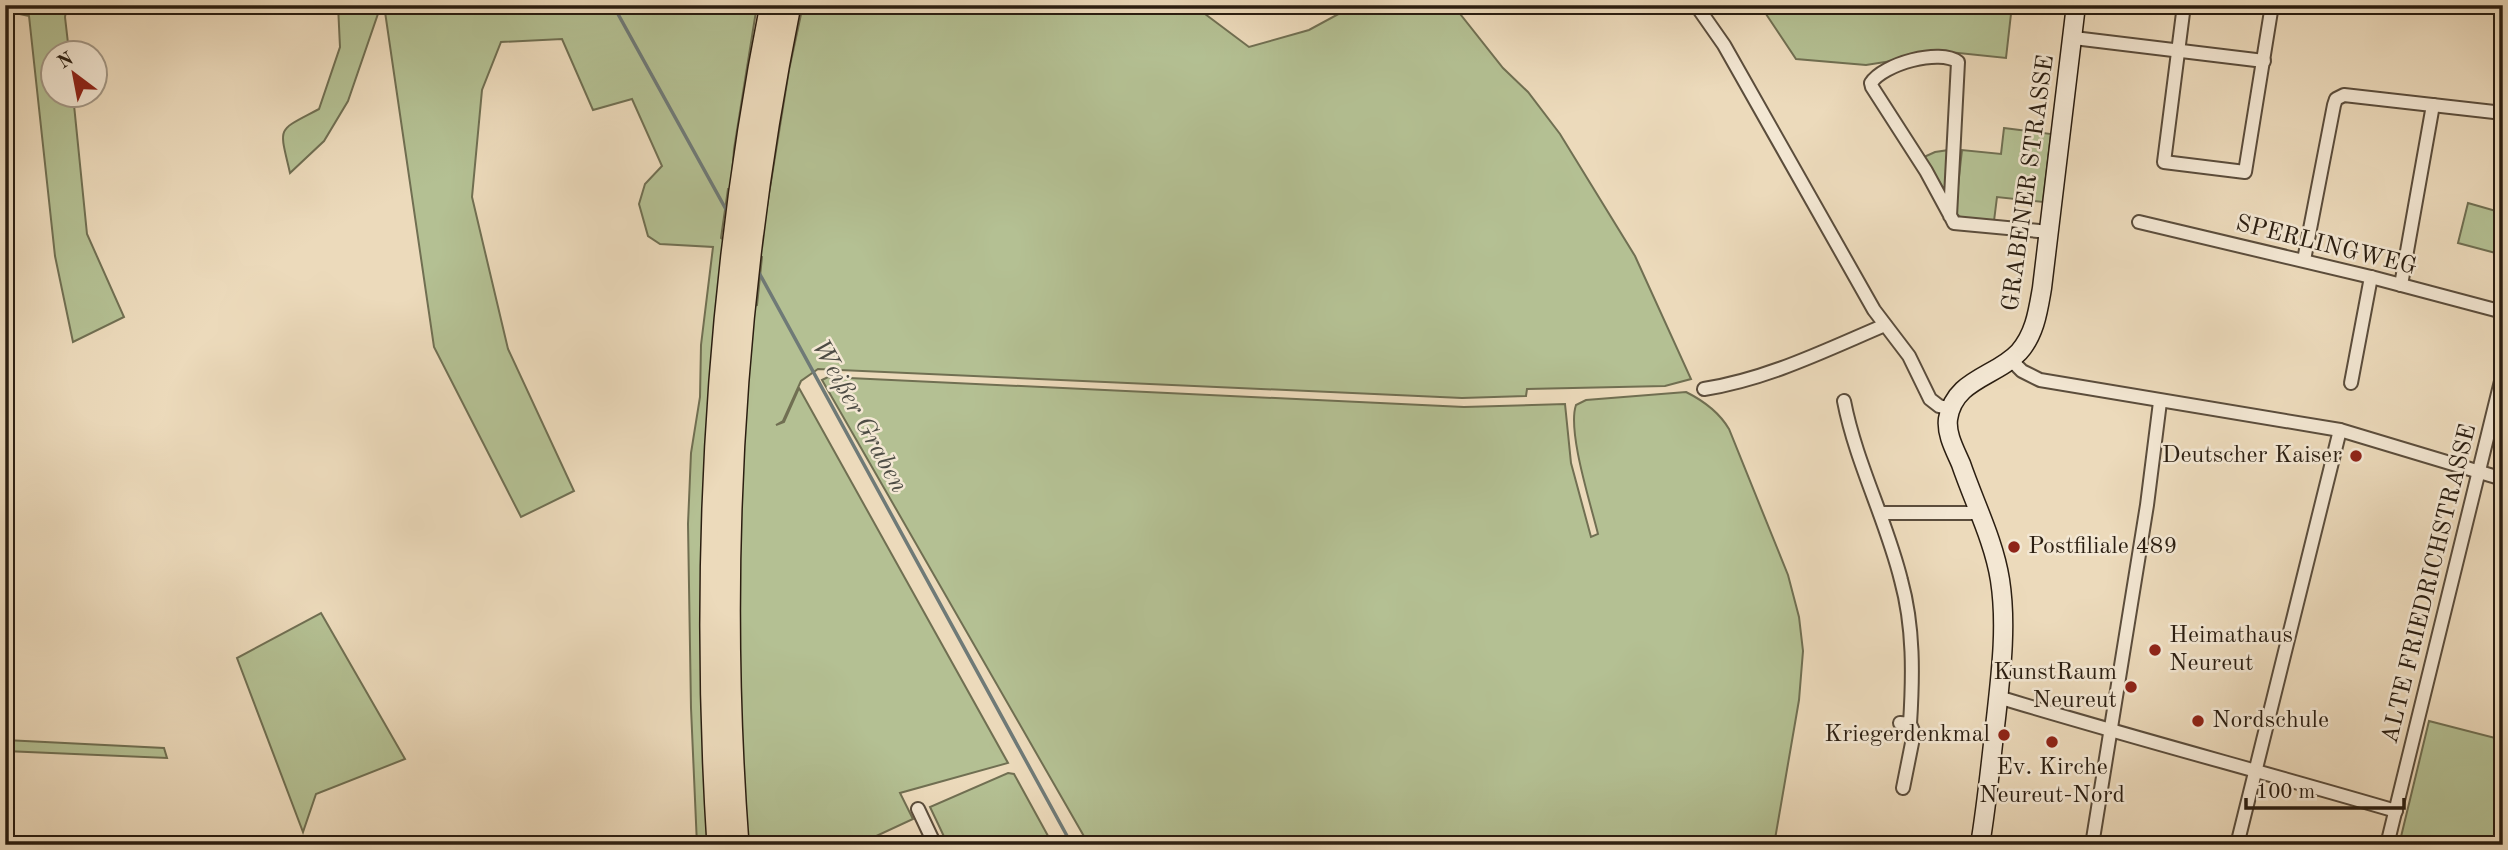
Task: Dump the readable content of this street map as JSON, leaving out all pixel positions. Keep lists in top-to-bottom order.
{
  "streets": {
    "street": ["GRABENER STRASSE", "SPERLINGWEG", "ALTE FRIEDRICHSTRASSE"]
  },
  "water": ["Weißer Graben"],
  "places": [
    "Deutscher Kaiser",
    "Postfiliale 489",
    "Heimathaus Neureut",
    "KunstRaum Neureut",
    "Nordschule",
    "Kriegerdenkmal",
    "Ev. Kirche Neureut-Nord"
  ],
  "scale_bar": "100 m",
  "north": "top left"
}
